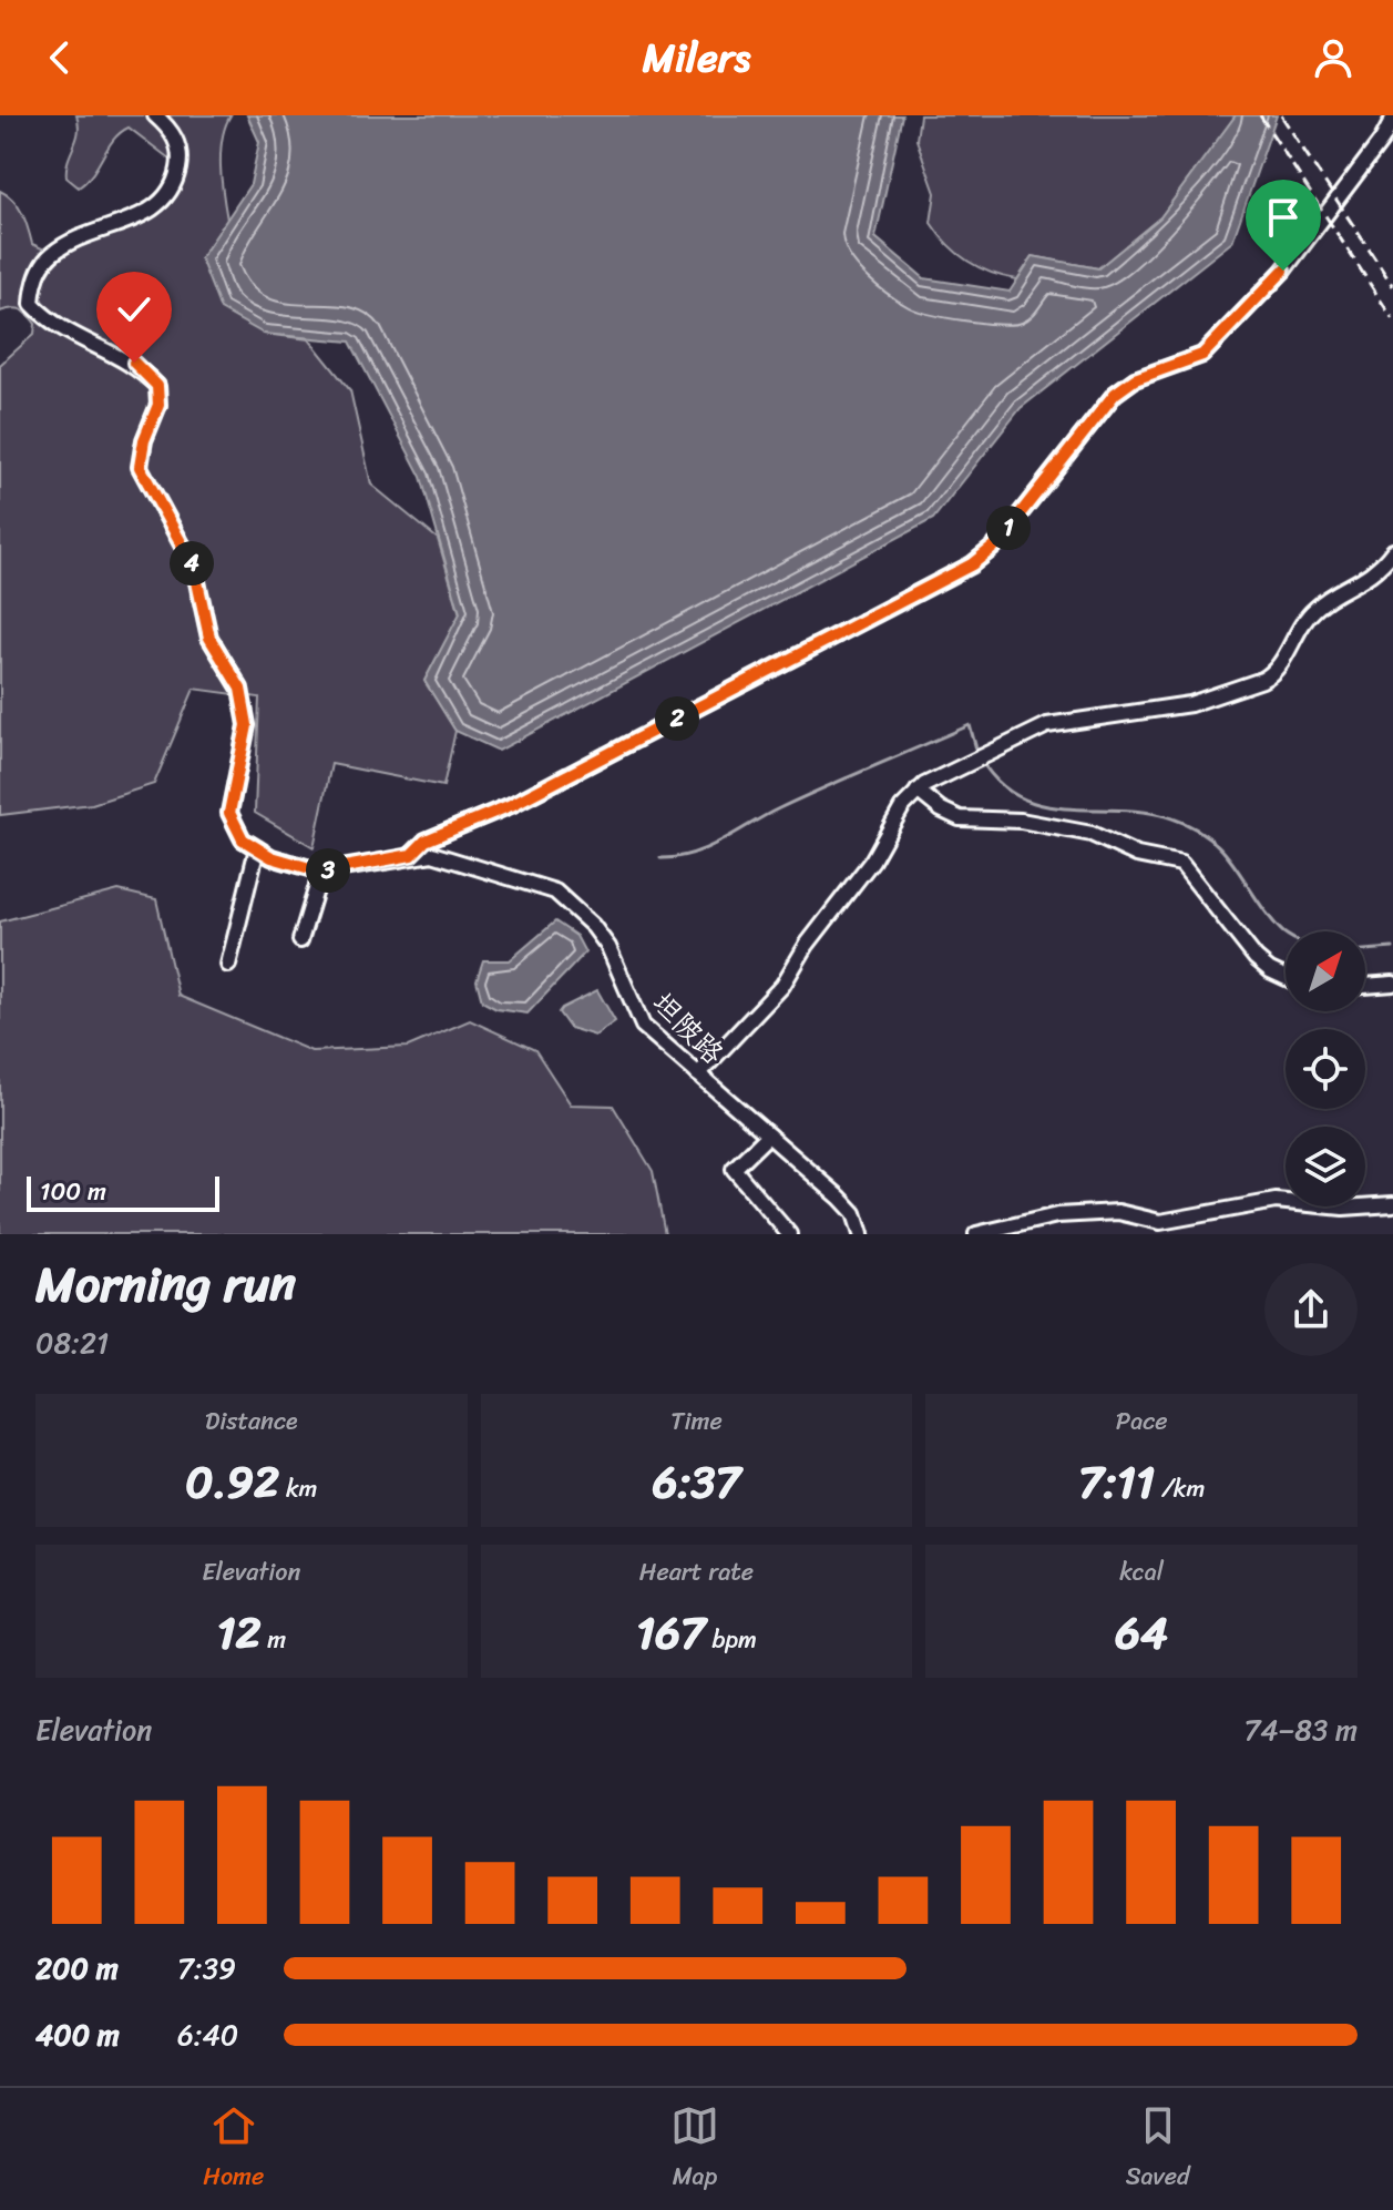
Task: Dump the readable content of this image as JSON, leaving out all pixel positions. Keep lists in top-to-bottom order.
{
  "streets": {
    "street": ["坦陂路"]
  },
  "scale_bar": "100 m",
  "north": "top right",
  "page": {
    "header": "Milers",
    "pins": [
      "1",
      "4",
      "2",
      "3"
    ],
    "scale": "100 m",
    "heading": ["Morning run", "08:21"],
    "stats": [
      ["Distance", "0.92 km"],
      ["Time", "6:37"],
      ["Pace", "7:11 /km"],
      ["Elevation", "12 m"],
      ["Heart rate", "167 bpm"],
      ["kcal", "64"]
    ],
    "chart": ["Elevation", "74–83 m"],
    "list": [
      {
        "name": "200 m",
        "note": "7:39"
      },
      {
        "name": "400 m",
        "note": "6:40"
      }
    ],
    "tabs": ["Home", "Map", "Saved"]
  }
}
